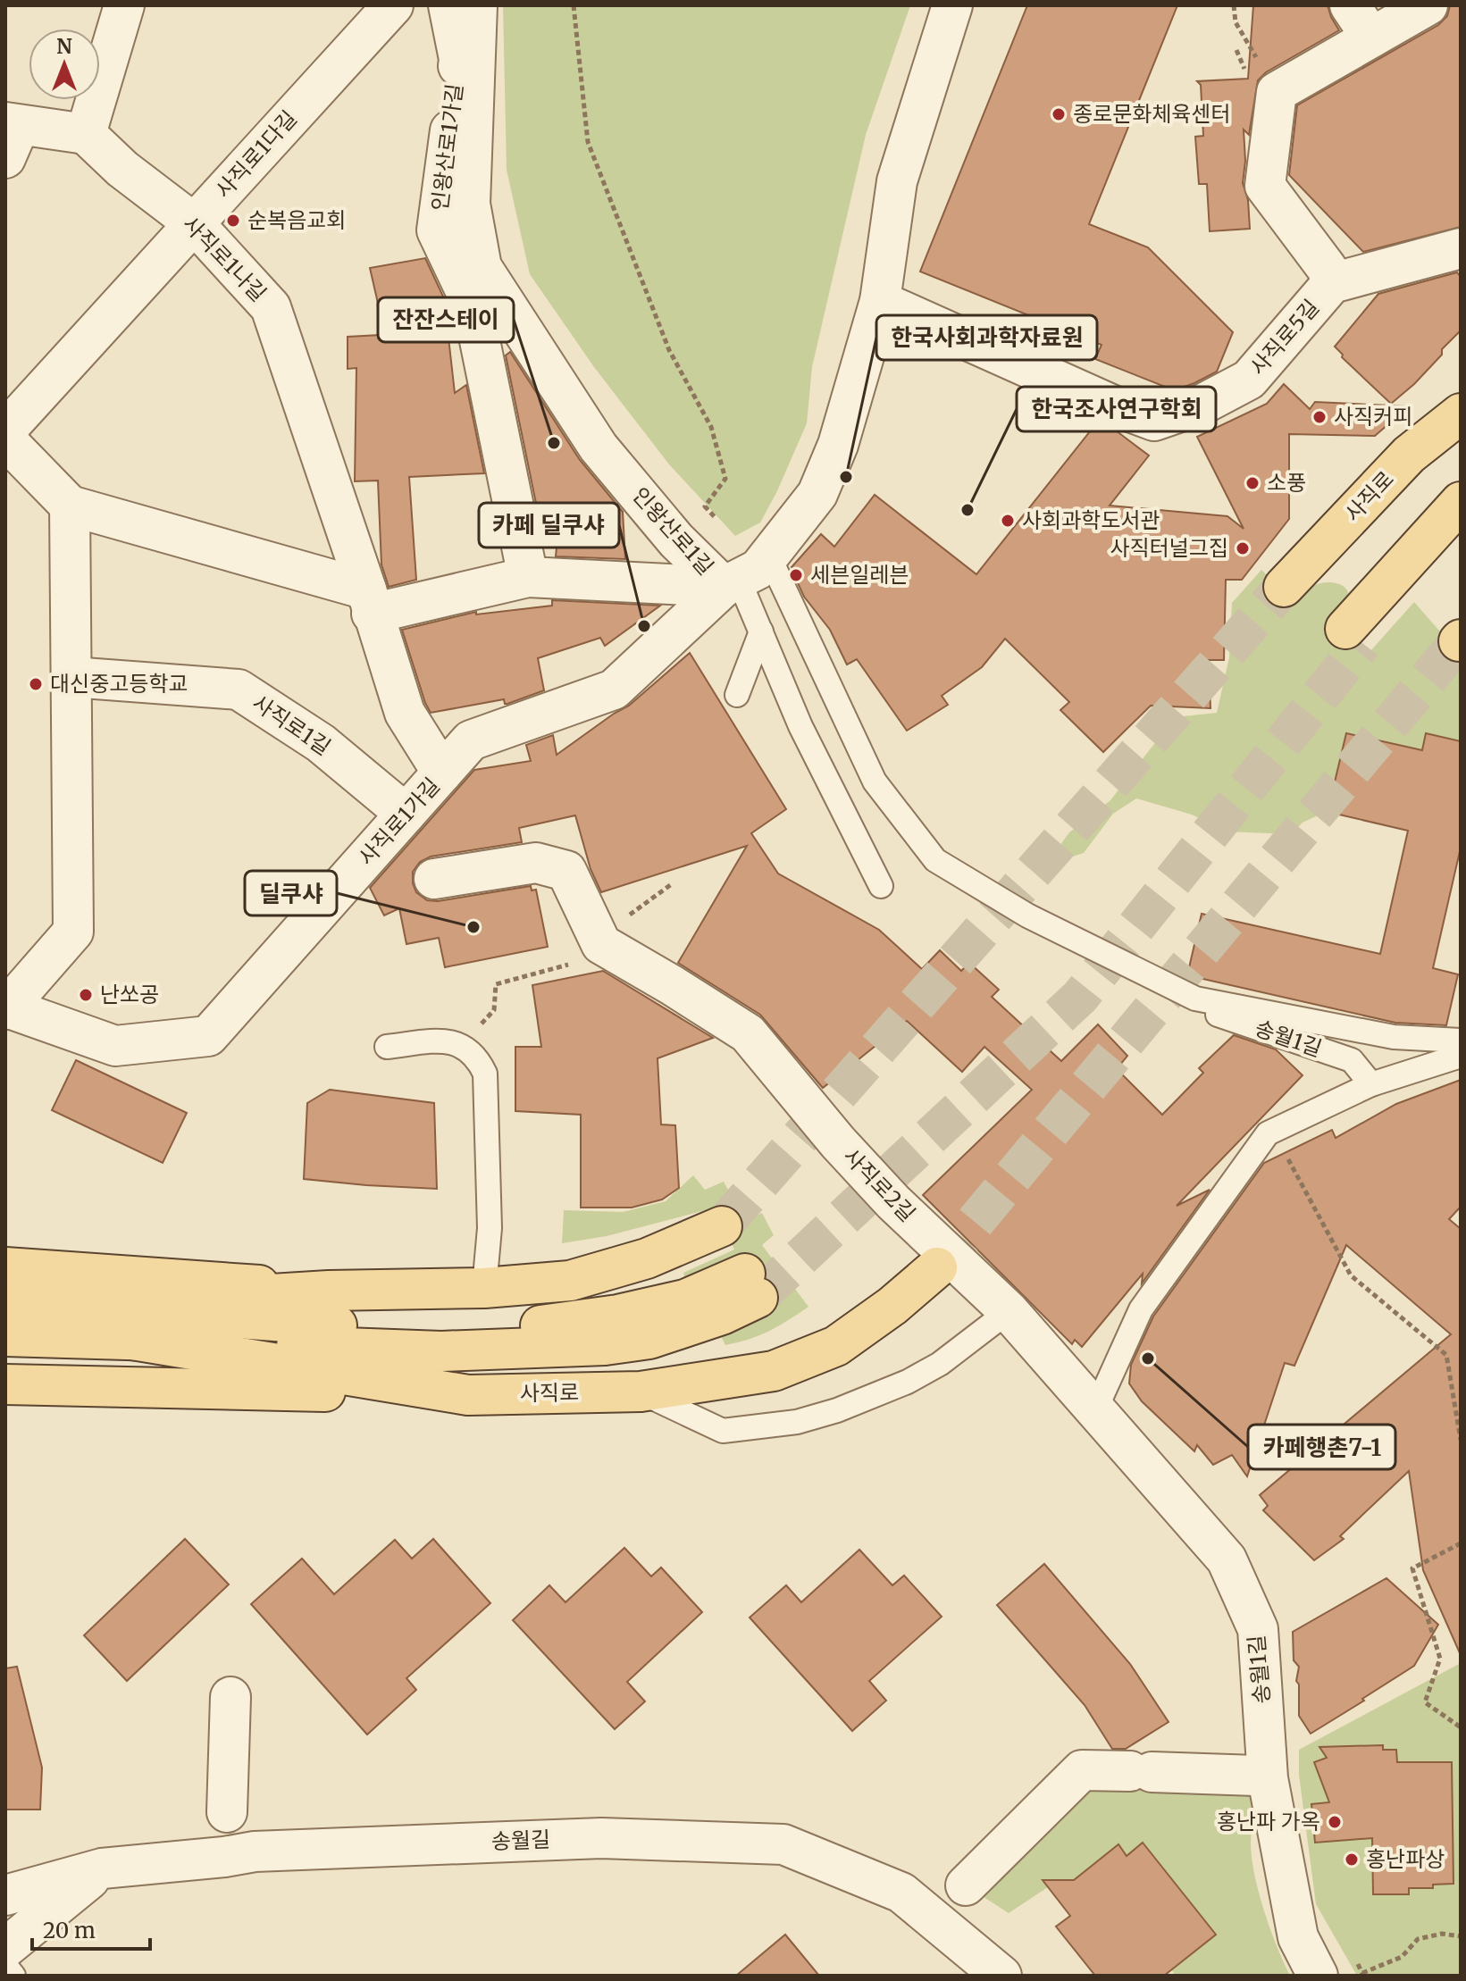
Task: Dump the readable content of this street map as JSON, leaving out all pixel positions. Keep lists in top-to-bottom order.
{
  "streets": {
    "main road": ["사직로"],
    "street": [
      "인왕산로1가길",
      "사직로1다길",
      "사직로1나길",
      "사직로5길",
      "인왕산로1길",
      "사직로1길",
      "사직로1가길",
      "송월1길",
      "사직로2길",
      "송월길"
    ]
  },
  "crossings": [
    ["사직로1다길", "사직로1나길"],
    ["사직로1나길", "사직로1가길"],
    ["사직로5길", "인왕산로1길"],
    ["인왕산로1길", "사직로1가길"],
    ["사직로1길", "사직로1가길"],
    ["송월1길", "사직로2길"]
  ],
  "places": [
    "종로문화체육센터",
    "순복음교회",
    "사직커피",
    "잔잔스테이",
    "한국사회과학자료원",
    "소풍",
    "한국조사연구학회",
    "사회과학도서관",
    "사직터널그집",
    "세븐일레븐",
    "카페 딜쿠샤",
    "대신중고등학교",
    "딜쿠샤",
    "난쏘공",
    "카페행촌7-1",
    "홍난파 가옥",
    "홍난파상"
  ],
  "scale_bar": "20 m",
  "north": "top"
}
